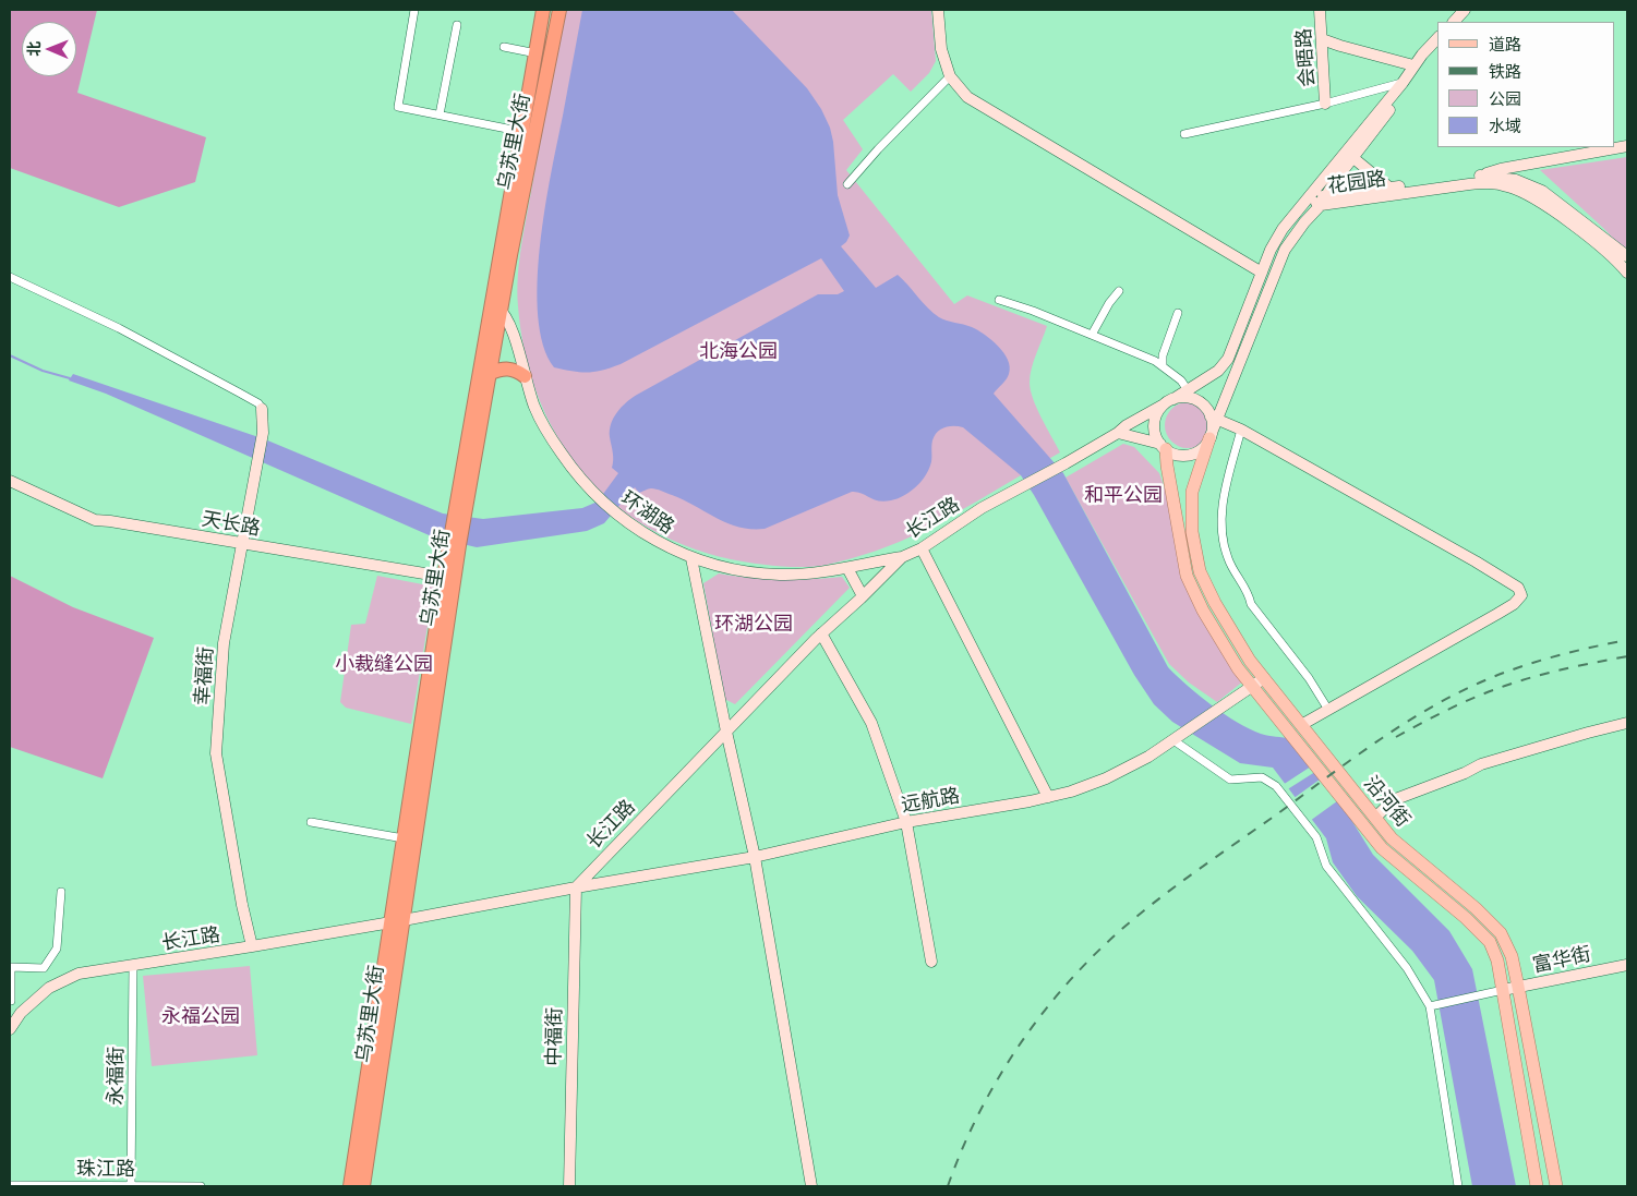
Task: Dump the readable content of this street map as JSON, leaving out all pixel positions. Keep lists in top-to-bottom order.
{
  "streets": {
    "highway": ["乌苏里大街"],
    "main road": ["沿河街"],
    "street": [
      "会晤路",
      "花园路",
      "环湖路",
      "长江路",
      "天长路",
      "幸福街",
      "远航路",
      "富华街",
      "中福街",
      "永福街",
      "珠江路"
    ]
  },
  "crossings": [
    ["乌苏里大街", "环湖路"],
    ["乌苏里大街", "长江路"],
    ["乌苏里大街", "天长路"],
    ["花园路", "长江路"],
    ["环湖路", "长江路"],
    ["长江路", "幸福街"],
    ["长江路", "远航路"],
    ["长江路", "沿河街"],
    ["长江路", "中福街"],
    ["长江路", "永福街"],
    ["天长路", "幸福街"],
    ["远航路", "沿河街"],
    ["远航路", "中福街"],
    ["沿河街", "富华街"],
    ["永福街", "珠江路"]
  ],
  "parks": [
    "北海公园",
    "和平公园",
    "环湖公园",
    "小裁缝公园",
    "永福公园"
  ],
  "legend": [
    "道路",
    "铁路",
    "公园",
    "水域"
  ],
  "north": "left"
}
